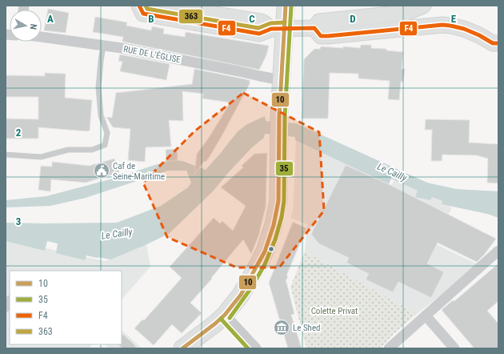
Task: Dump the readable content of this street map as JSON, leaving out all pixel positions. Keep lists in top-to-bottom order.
{
  "streets": {
    "street": ["RUE DE L'ÉGLISE"]
  },
  "water": ["Le Cailly"],
  "parks": ["Colette Privat"],
  "places": {
    "public building": ["Caf de Seine-Maritime"],
    "museum": ["Le Shed"]
  },
  "lines": [
    "transit line 10",
    "transit line 35",
    "transit line F4",
    "transit line 363"
  ],
  "legend": [
    "10",
    "35",
    "F4",
    "363"
  ],
  "north": "right",
  "grid": {
    "columns": [
      "A",
      "B",
      "C",
      "D",
      "E"
    ],
    "rows": ["2", "3"]
  }
}
